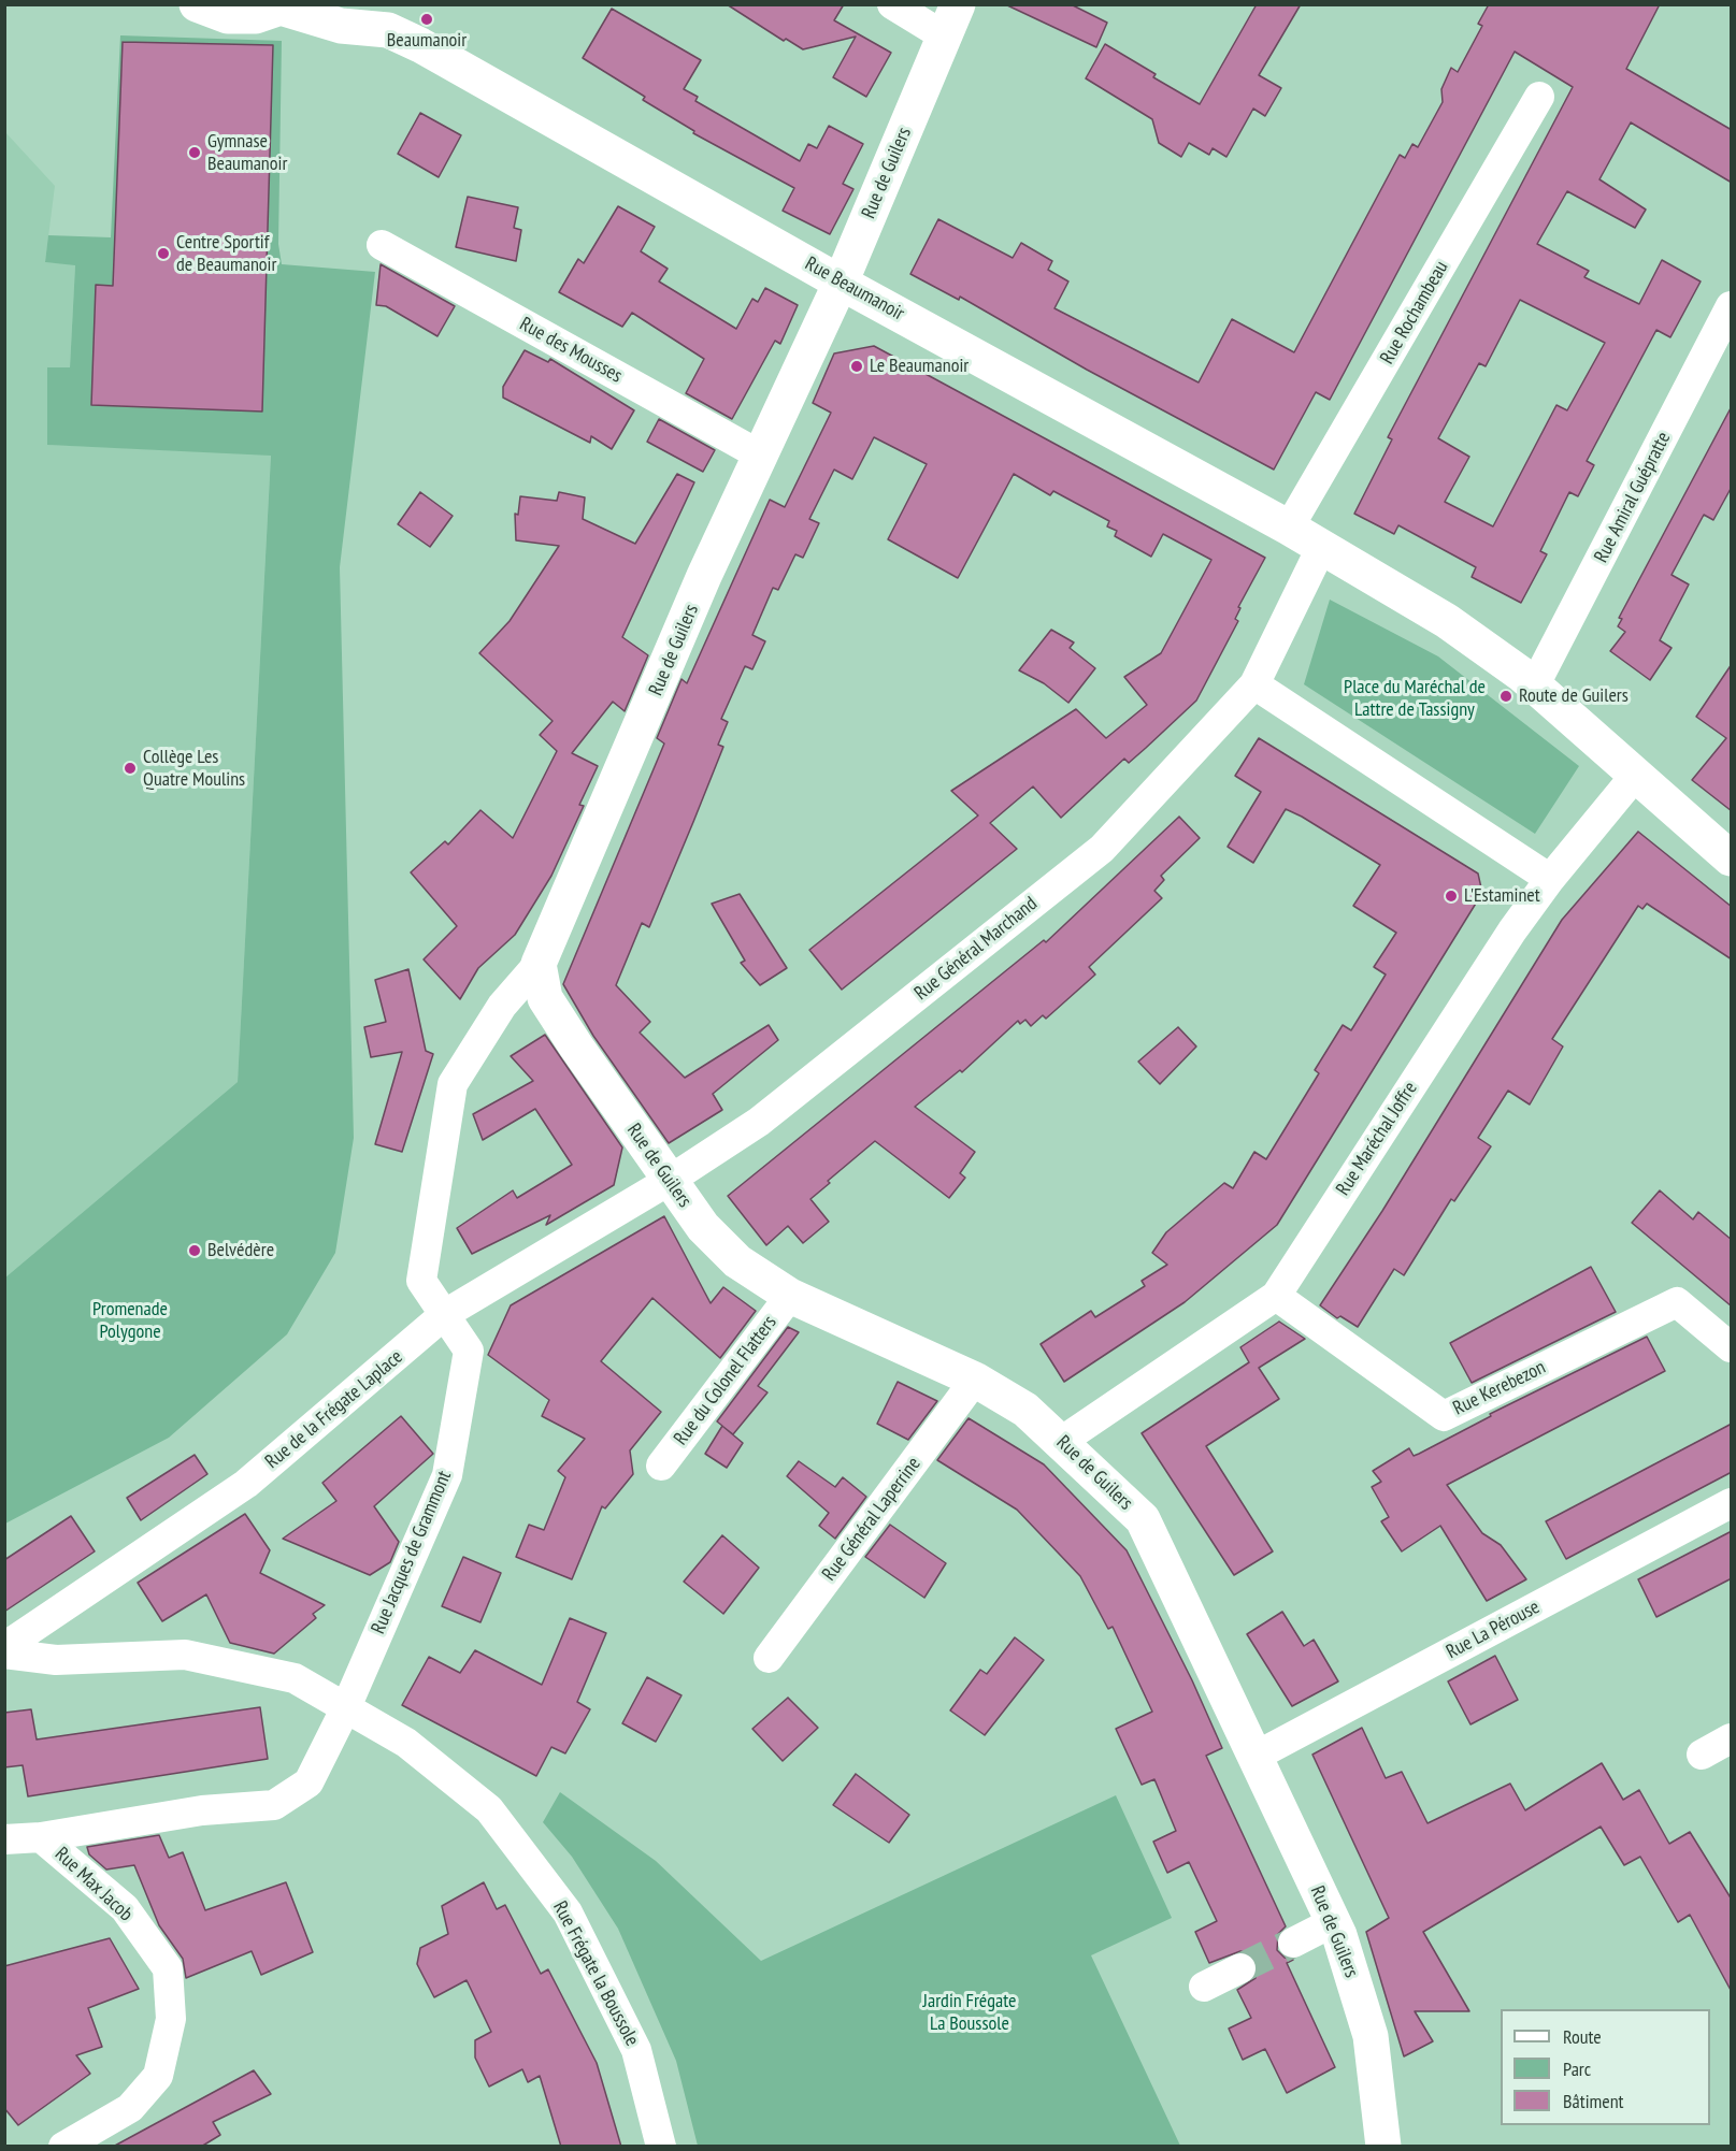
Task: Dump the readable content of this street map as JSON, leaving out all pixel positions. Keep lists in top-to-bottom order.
{
  "streets": {
    "street": [
      "Rue de Guilers",
      "Rue Beaumanoir",
      "Rue Rochambeau",
      "Rue des Mousses",
      "Rue Amiral Guépratte",
      "Rue Général Marchand",
      "Rue Maréchal Joffre",
      "Rue du Colonel Flatters",
      "Rue Kerebezon",
      "Rue de la Frégate Laplace",
      "Rue Général Laperrine",
      "Rue Jacques de Grammont",
      "Rue La Pérouse",
      "Rue Max Jacob",
      "Rue Frégate la Boussole"
    ]
  },
  "crossings": [
    ["Rue de Guilers", "Rue Beaumanoir"],
    ["Rue de Guilers", "Rue des Mousses"],
    ["Rue de Guilers", "Rue Général Marchand"],
    ["Rue de Guilers", "Rue Maréchal Joffre"],
    ["Rue de Guilers", "Rue du Colonel Flatters"],
    ["Rue de Guilers", "Rue de la Frégate Laplace"],
    ["Rue de Guilers", "Rue Général Laperrine"],
    ["Rue de Guilers", "Rue Jacques de Grammont"],
    ["Rue de Guilers", "Rue La Pérouse"],
    ["Rue Beaumanoir", "Rue Rochambeau"],
    ["Rue Général Marchand", "Rue de la Frégate Laplace"],
    ["Rue Maréchal Joffre", "Rue Kerebezon"],
    ["Rue de la Frégate Laplace", "Rue Jacques de Grammont"],
    ["Rue Jacques de Grammont", "Rue Max Jacob"],
    ["Rue Jacques de Grammont", "Rue Frégate la Boussole"]
  ],
  "parks": ["Place du Maréchal de Lattre de Tassigny", "Promenade Polygone", "Jardin Frégate La Boussole"],
  "places": [
    "Beaumanoir",
    "Gymnase Beaumanoir",
    "Centre Sportif de Beaumanoir",
    "Le Beaumanoir",
    "Route de Guilers",
    "Collège Les Quatre Moulins",
    "L'Estaminet",
    "Belvédère"
  ],
  "legend": ["Route", "Parc", "Bâtiment"]
}
